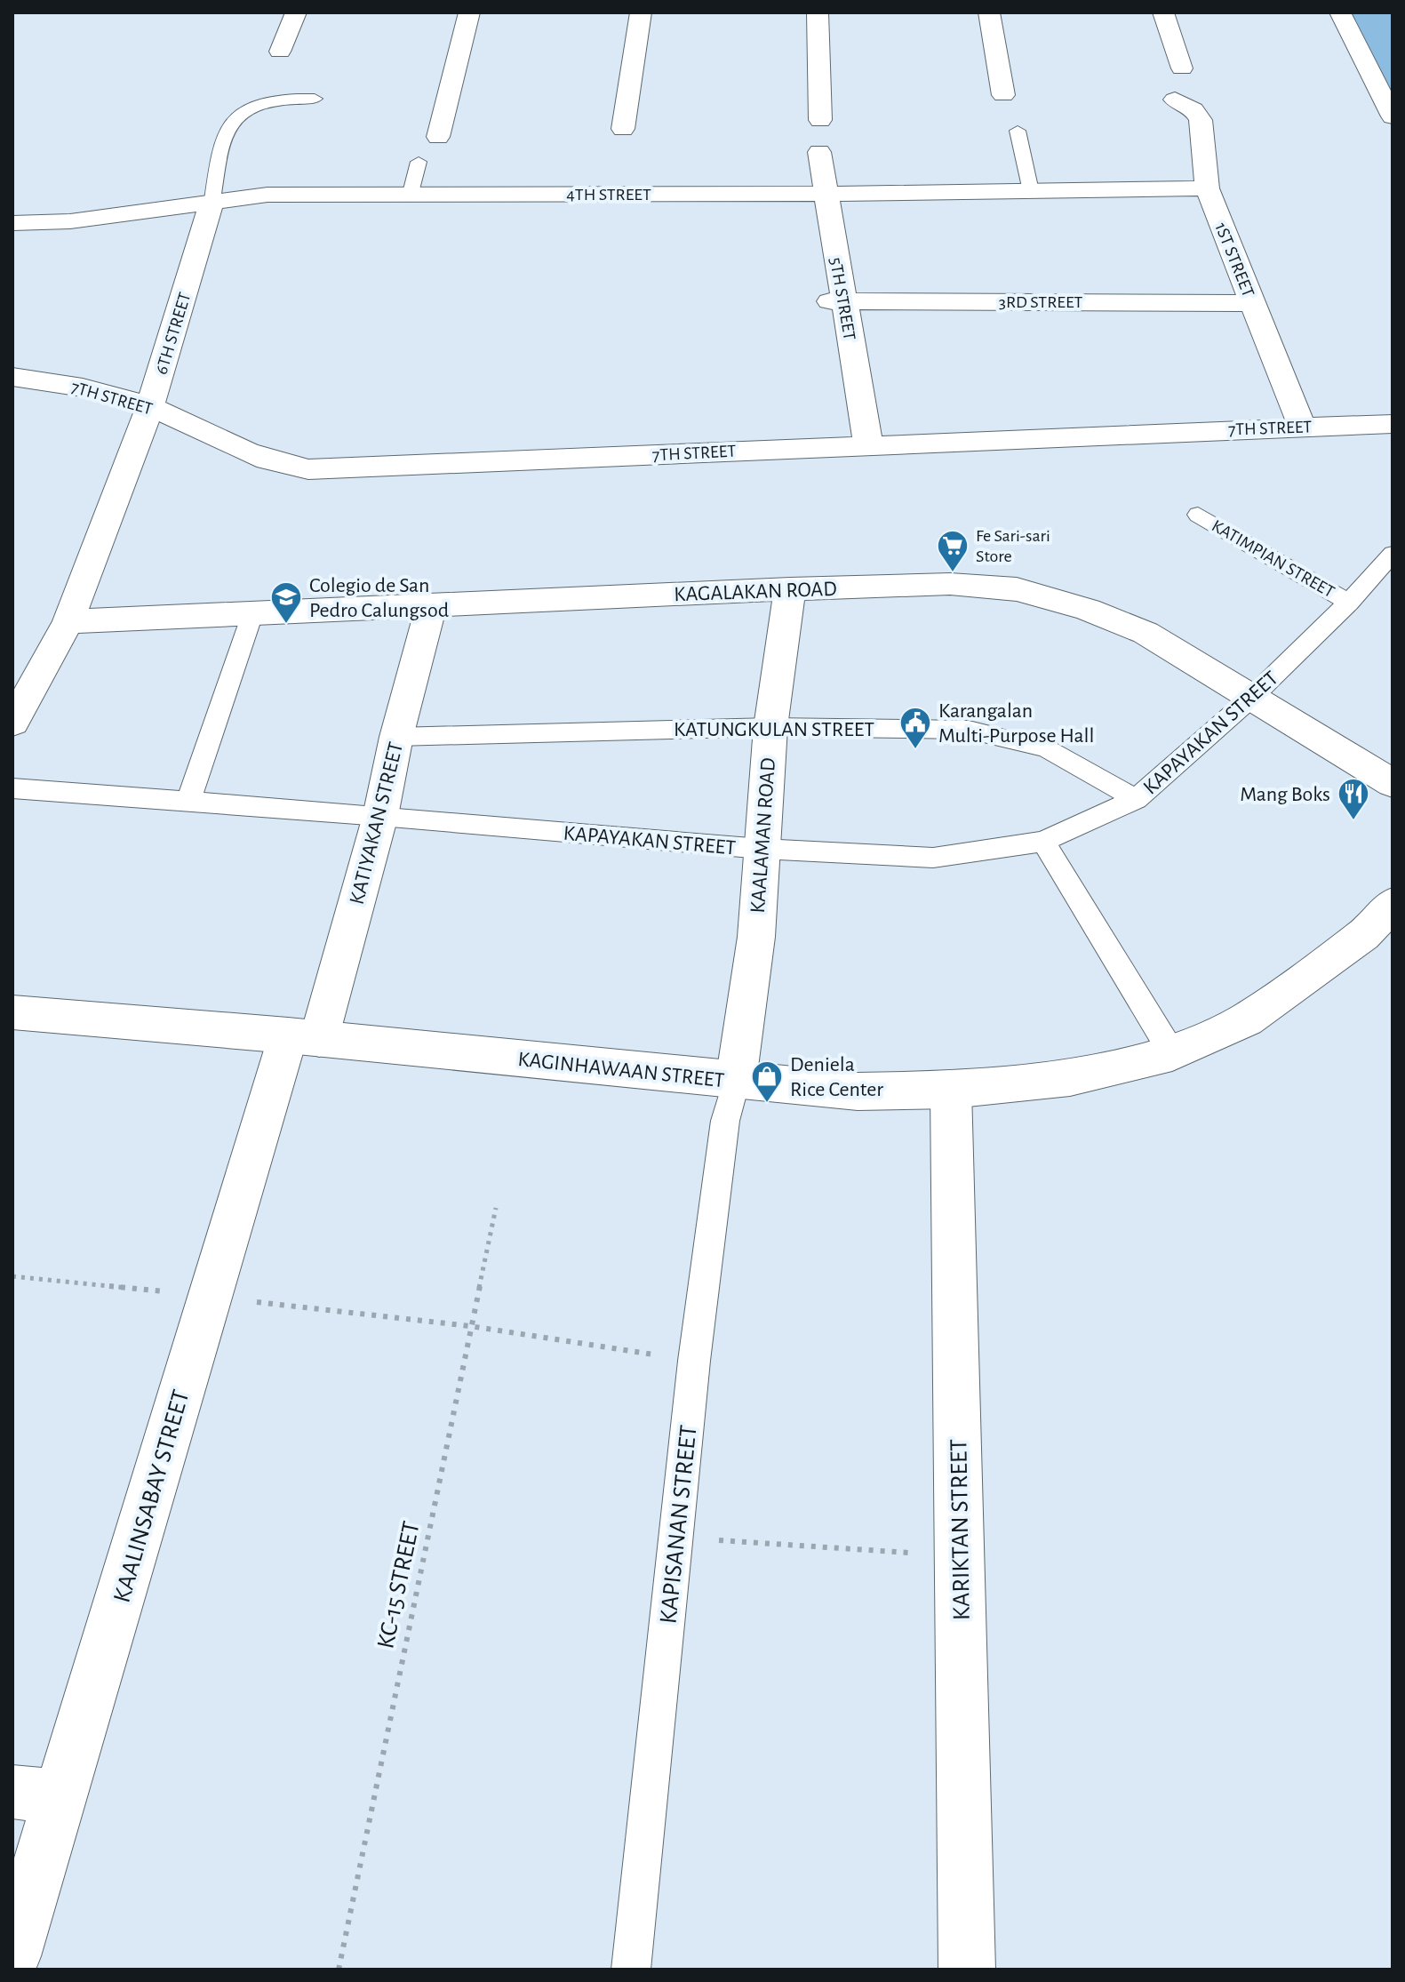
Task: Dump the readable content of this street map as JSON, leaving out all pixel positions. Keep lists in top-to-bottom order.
{
  "streets": {
    "street": [
      "4TH STREET",
      "1ST STREET",
      "5TH STREET",
      "3RD STREET",
      "6TH STREET",
      "7TH STREET",
      "KAGALAKAN ROAD",
      "KATIYAKAN STREET",
      "KAALAMAN ROAD",
      "KAGINHAWAAN STREET",
      "KAALINSABAY STREET",
      "KARIKTAN STREET"
    ],
    "lane": [
      "KATIMPIAN STREET",
      "KATUNGKULAN STREET",
      "KAPAYAKAN STREET",
      "KAPISANAN STREET"
    ],
    "path": ["KC-15 STREET"]
  },
  "crossings": [
    ["4TH STREET", "1ST STREET"],
    ["4TH STREET", "5TH STREET"],
    ["4TH STREET", "6TH STREET"],
    ["1ST STREET", "3RD STREET"],
    ["1ST STREET", "7TH STREET"],
    ["5TH STREET", "3RD STREET"],
    ["5TH STREET", "7TH STREET"],
    ["6TH STREET", "7TH STREET"],
    ["6TH STREET", "KAGALAKAN ROAD"],
    ["KATIMPIAN STREET", "KAPAYAKAN STREET"],
    ["KAGALAKAN ROAD", "KAPAYAKAN STREET"],
    ["KAGALAKAN ROAD", "KATIYAKAN STREET"],
    ["KAGALAKAN ROAD", "KAALAMAN ROAD"],
    ["KATUNGKULAN STREET", "KAPAYAKAN STREET"],
    ["KATUNGKULAN STREET", "KATIYAKAN STREET"],
    ["KATUNGKULAN STREET", "KAALAMAN ROAD"],
    ["KAPAYAKAN STREET", "KATIYAKAN STREET"],
    ["KAPAYAKAN STREET", "KAALAMAN ROAD"],
    ["KATIYAKAN STREET", "KAGINHAWAAN STREET"],
    ["KATIYAKAN STREET", "KAALINSABAY STREET"],
    ["KAALAMAN ROAD", "KAGINHAWAAN STREET"],
    ["KAALAMAN ROAD", "KAPISANAN STREET"],
    ["KAGINHAWAAN STREET", "KAALINSABAY STREET"],
    ["KAGINHAWAAN STREET", "KAPISANAN STREET"],
    ["KAGINHAWAAN STREET", "KARIKTAN STREET"]
  ],
  "places": {
    "supermarket": ["Fe Sari-sari Store"],
    "school or university": ["Colegio de San Pedro Calungsod"],
    "public building": ["Karangalan Multi-Purpose Hall"],
    "restaurant": ["Mang Boks"],
    "shop": ["Deniela Rice Center"]
  }
}
